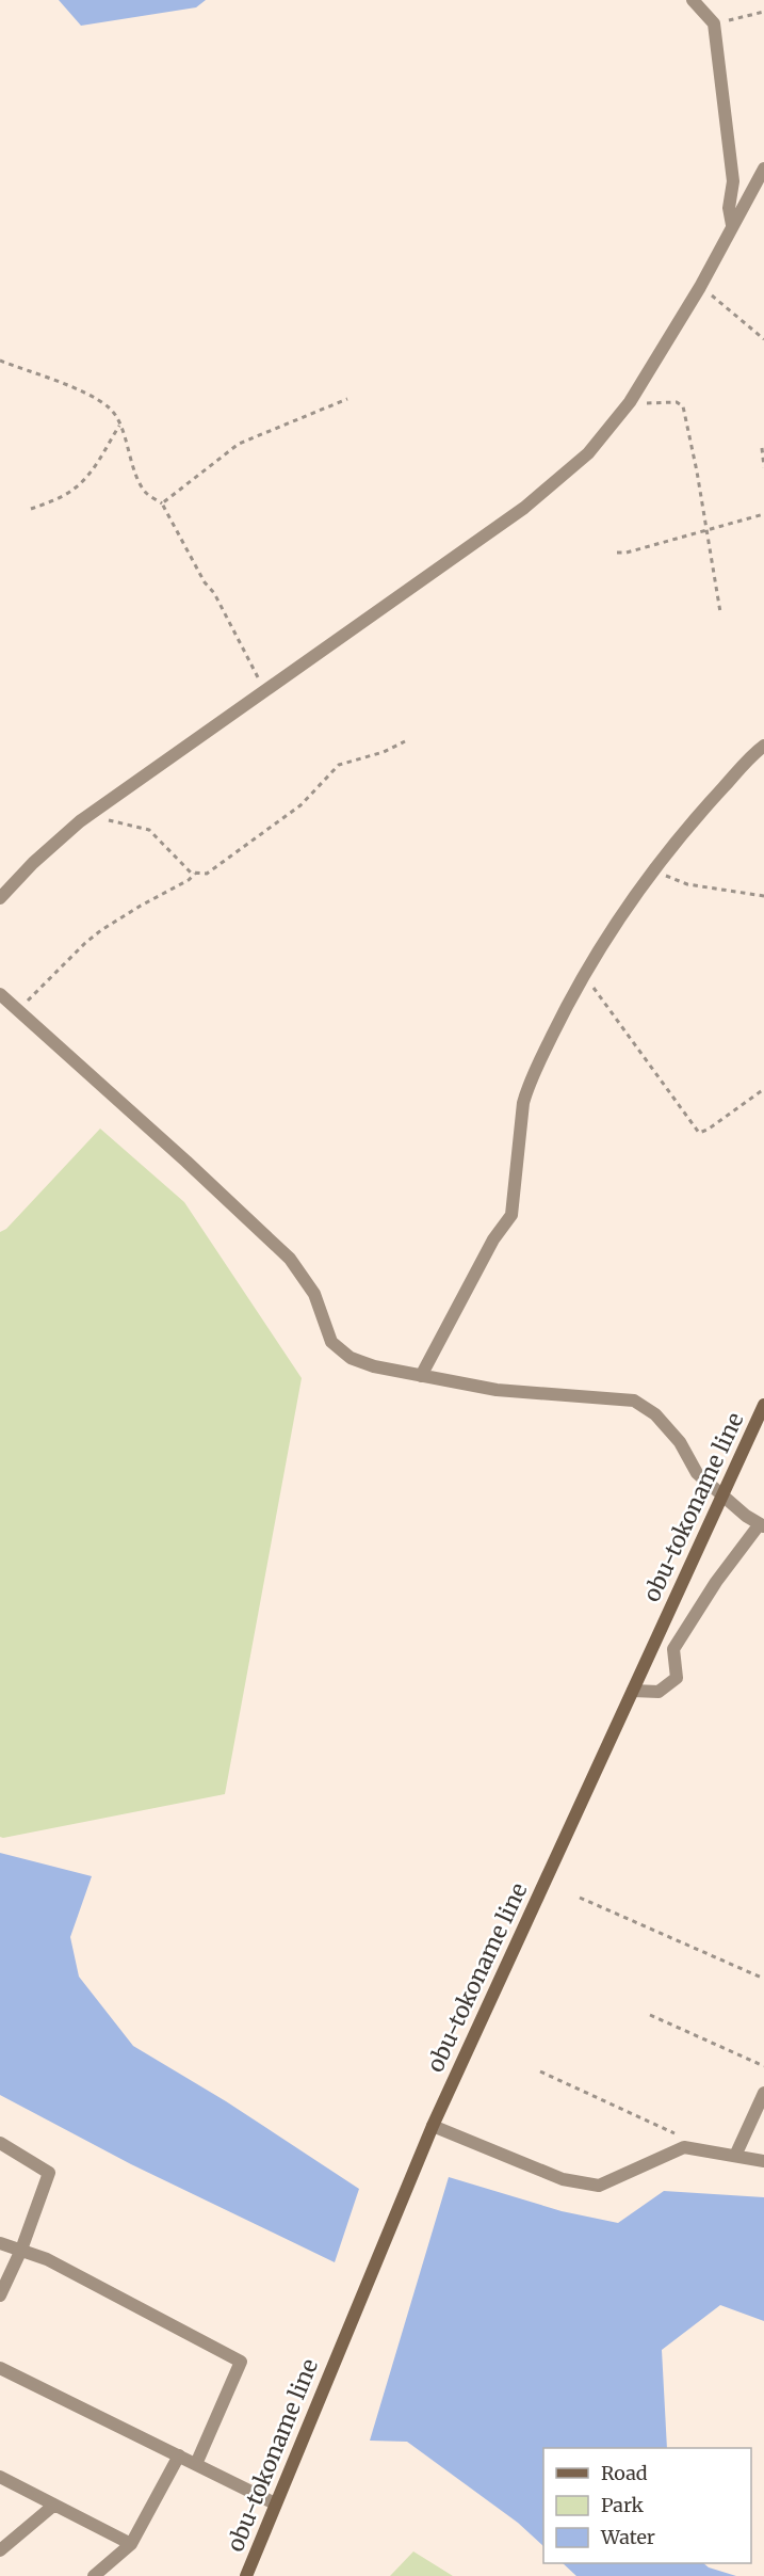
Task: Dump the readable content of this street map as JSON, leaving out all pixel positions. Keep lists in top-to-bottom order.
{
  "streets": {
    "main road": ["obu-tokoname line"]
  },
  "legend": ["Road", "Park", "Water"]
}
